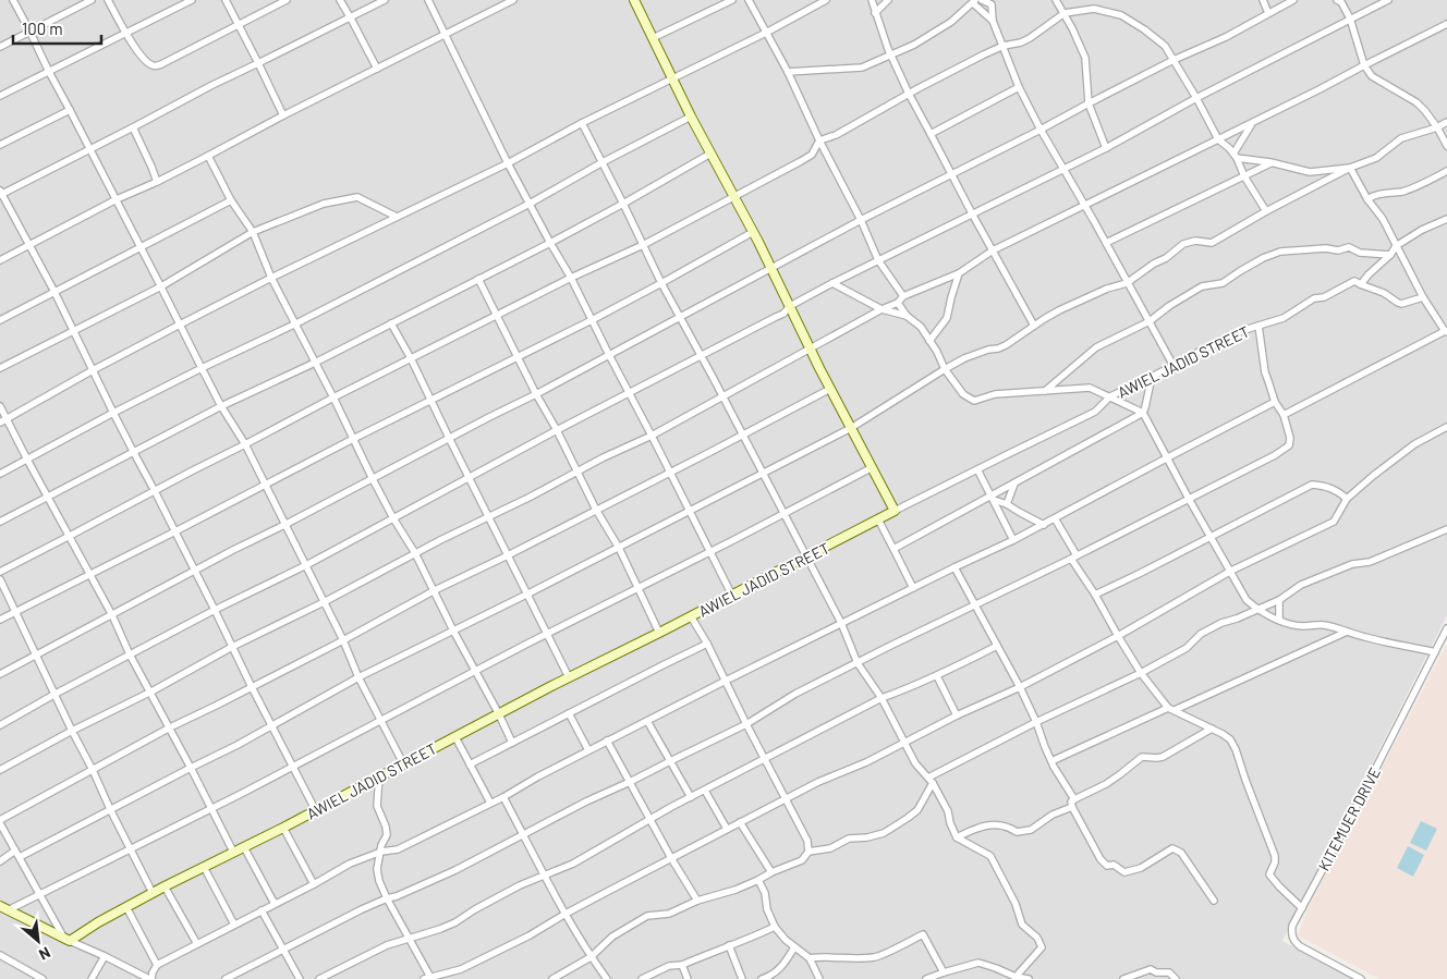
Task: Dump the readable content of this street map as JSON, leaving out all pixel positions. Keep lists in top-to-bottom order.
{
  "streets": {
    "street": ["AWIEL JADID STREET", "KITEMUER DRIVE"]
  },
  "scale_bar": "100 m",
  "north": "bottom right"
}
